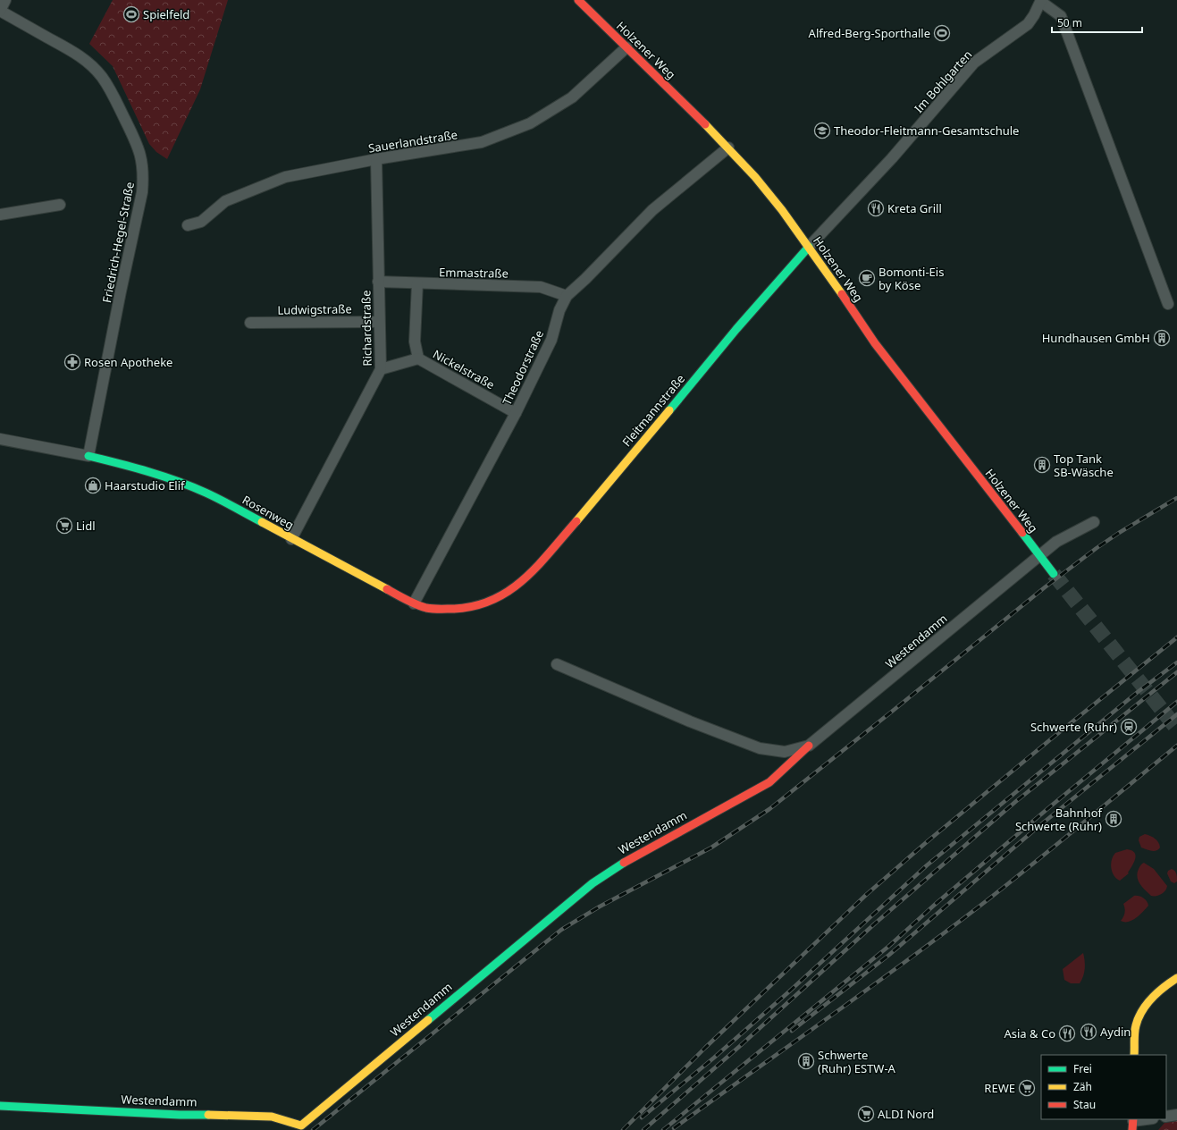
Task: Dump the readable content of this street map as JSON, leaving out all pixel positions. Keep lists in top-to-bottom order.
{
  "streets": {
    "street": [
      "Holzener Weg",
      "Im Bohlgarten",
      "Sauerlandstraße",
      "Friedrich-Hegel-Straße",
      "Emmastraße",
      "Ludwigstraße",
      "Richardstraße",
      "Theodorstraße",
      "Nickelstraße",
      "Fleitmannstraße",
      "Rosenweg",
      "Westendamm"
    ]
  },
  "crossings": [
    ["Holzener Weg", "Im Bohlgarten"],
    ["Holzener Weg", "Sauerlandstraße"],
    ["Holzener Weg", "Theodorstraße"],
    ["Holzener Weg", "Fleitmannstraße"],
    ["Holzener Weg", "Westendamm"],
    ["Im Bohlgarten", "Fleitmannstraße"],
    ["Sauerlandstraße", "Richardstraße"],
    ["Friedrich-Hegel-Straße", "Rosenweg"],
    ["Emmastraße", "Richardstraße"],
    ["Emmastraße", "Theodorstraße"],
    ["Ludwigstraße", "Richardstraße"],
    ["Richardstraße", "Rosenweg"],
    ["Theodorstraße", "Nickelstraße"],
    ["Theodorstraße", "Rosenweg"],
    ["Fleitmannstraße", "Rosenweg"]
  ],
  "places": {
    "sports": ["Spielfeld", "Alfred-Berg-Sporthalle"],
    "school or university": ["Theodor-Fleitmann-Gesamtschule"],
    "restaurant": ["Kreta Grill", "Aydin", "Asia & Co"],
    "cafe": ["Bomonti-Eis by Köse"],
    "building": [
      "Hundhausen GmbH",
      "Top Tank SB-Wäsche",
      "Bahnhof Schwerte (Ruhr)",
      "Schwerte (Ruhr) ESTW-A"
    ],
    "pharmacy": ["Rosen Apotheke"],
    "shop": ["Haarstudio Elif"],
    "supermarket": ["Lidl", "REWE", "ALDI Nord"],
    "station": ["Schwerte (Ruhr)"]
  },
  "legend": ["Frei", "Zäh", "Stau"],
  "scale_bar": "50 m"
}
